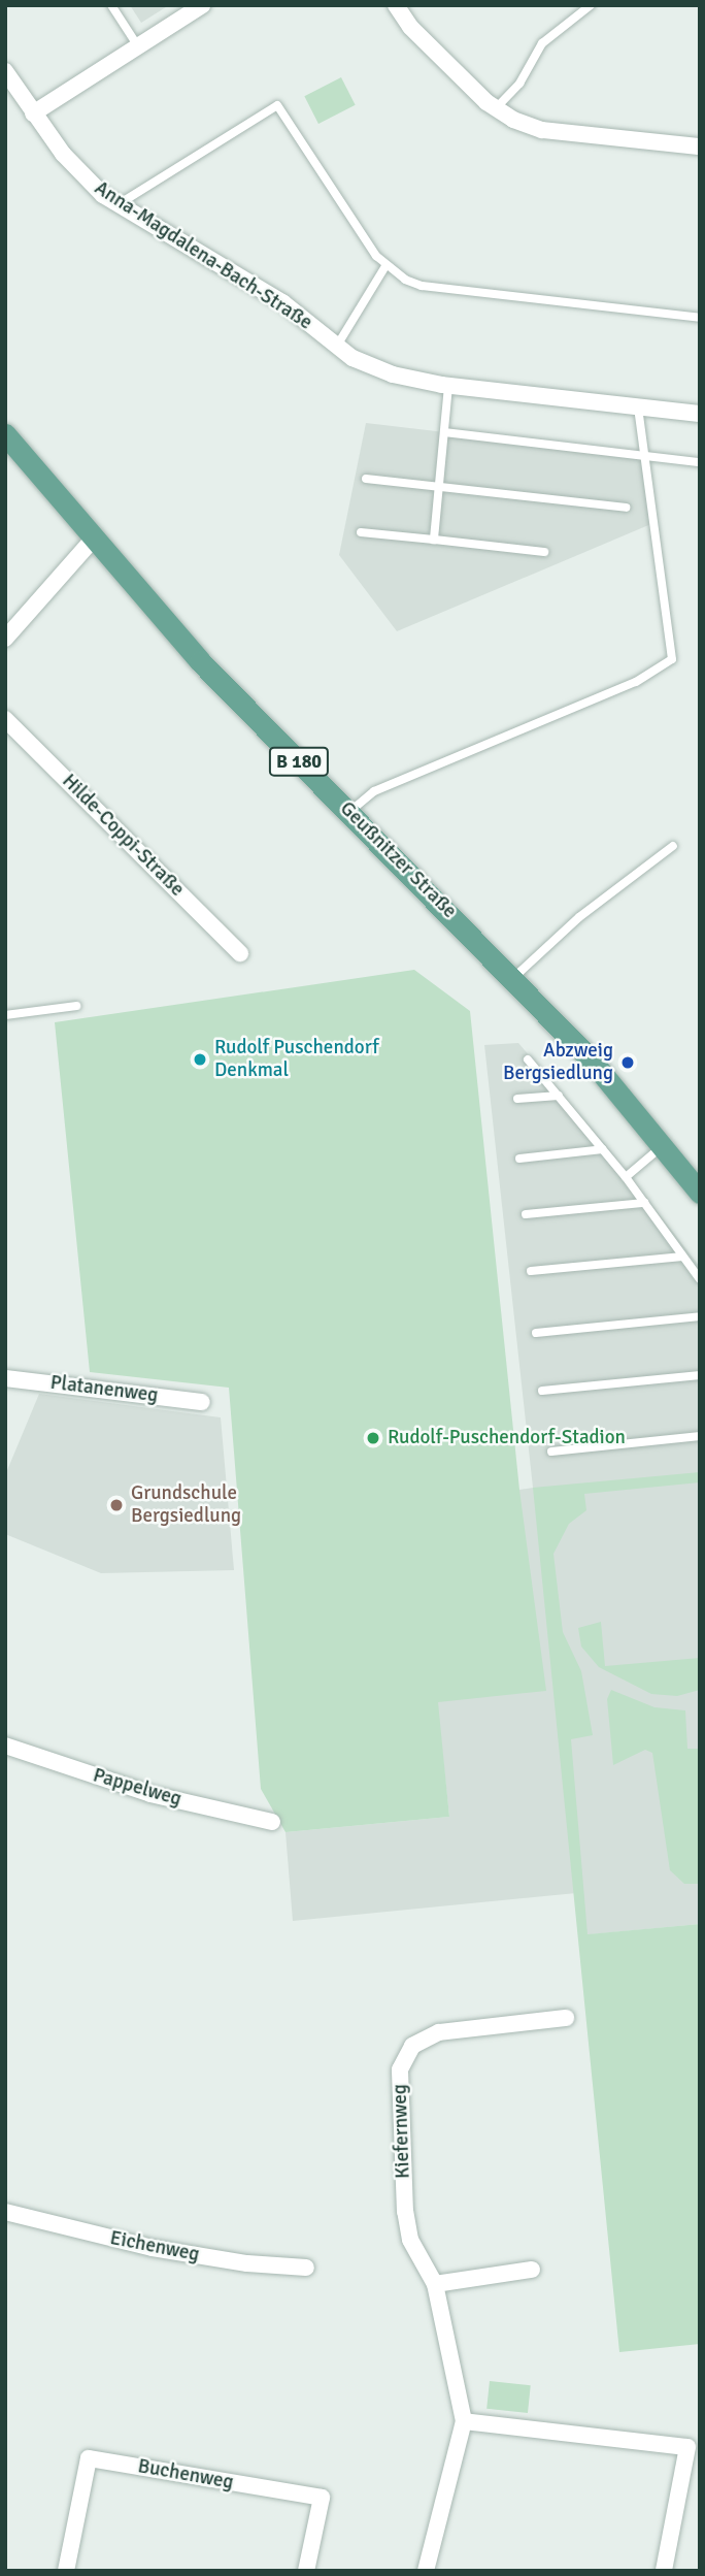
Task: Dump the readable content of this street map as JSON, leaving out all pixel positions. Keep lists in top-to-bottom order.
{
  "streets": {
    "main road": ["B 180", "Geußnitzer Straße"],
    "street": [
      "Anna-Magdalena-Bach-Straße",
      "Hilde-Coppi-Straße",
      "Platanenweg",
      "Pappelweg",
      "Kiefernweg",
      "Eichenweg",
      "Buchenweg"
    ]
  },
  "places": [
    "Rudolf Puschendorf Denkmal",
    "Abzweig Bergsiedlung",
    "Rudolf-Puschendorf-Stadion",
    "Grundschule Bergsiedlung"
  ]
}
